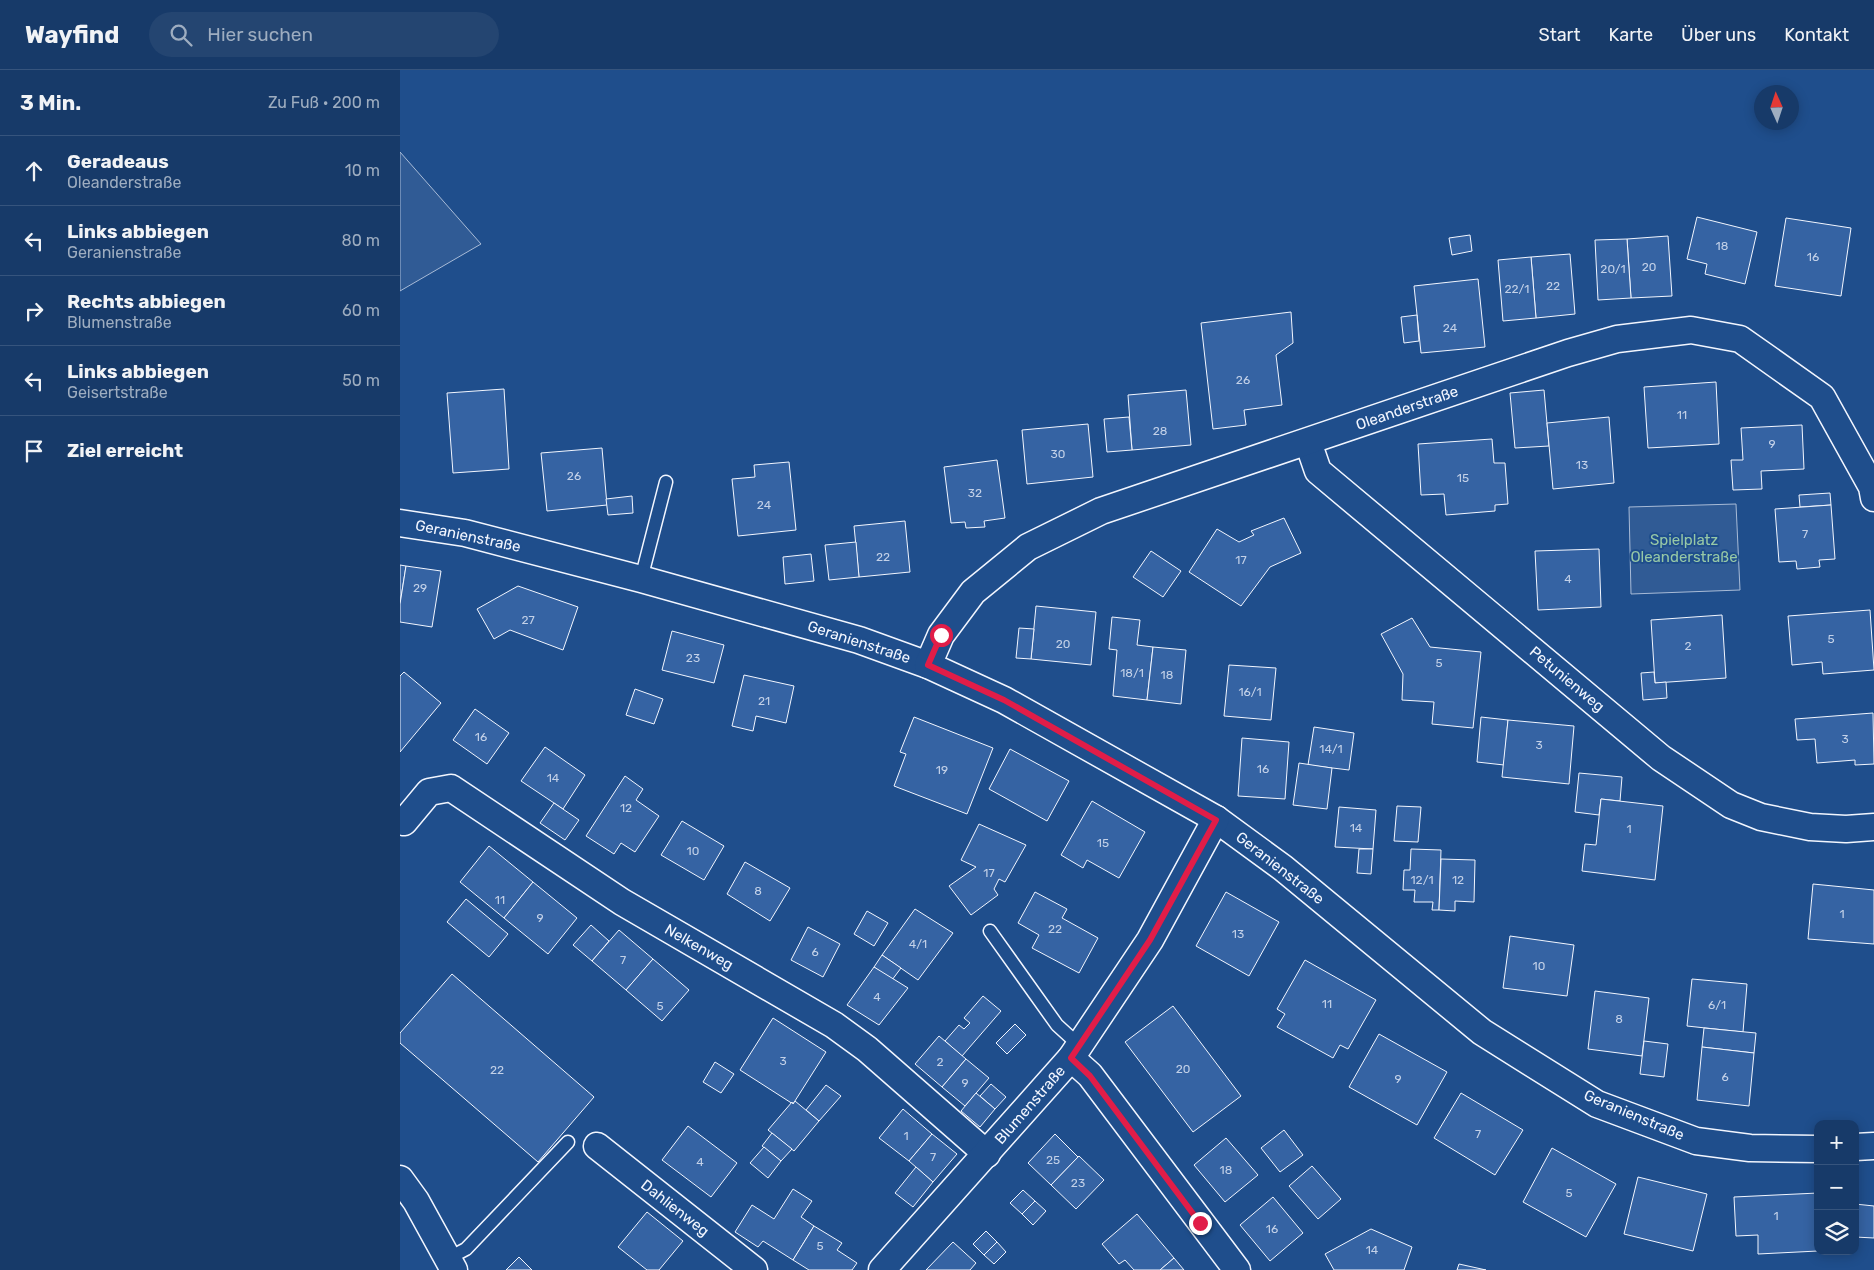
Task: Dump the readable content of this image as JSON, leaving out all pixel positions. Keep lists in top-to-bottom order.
{
  "streets": {
    "street": [
      "Oleanderstraße",
      "Geranienstraße",
      "Petunienweg",
      "Nelkenweg",
      "Blumenstraße",
      "Dahlienweg"
    ]
  },
  "crossings": [
    ["Oleanderstraße", "Geranienstraße"],
    ["Oleanderstraße", "Petunienweg"],
    ["Geranienstraße", "Blumenstraße"],
    ["Nelkenweg", "Blumenstraße"]
  ],
  "parks": ["Spielplatz Oleanderstraße"],
  "house_numbers": [
    "18",
    "16",
    "20",
    "20/1",
    "22",
    "22/1",
    "24",
    "26",
    "11",
    "28",
    "9",
    "30",
    "13",
    "26",
    "15",
    "32",
    "24",
    "7",
    "22",
    "17",
    "4",
    "29",
    "27",
    "5",
    "20",
    "2",
    "23",
    "5",
    "18/1",
    "18",
    "16/1",
    "21",
    "16",
    "3",
    "3",
    "14/1",
    "16",
    "19",
    "14",
    "12",
    "14",
    "1",
    "15",
    "10",
    "17",
    "12/1",
    "12",
    "8",
    "11",
    "1",
    "9",
    "22",
    "13",
    "4/1",
    "6",
    "7",
    "10",
    "4",
    "11",
    "6/1",
    "5",
    "8",
    "3",
    "2",
    "20",
    "22",
    "6",
    "9",
    "9",
    "7",
    "1",
    "7",
    "25",
    "4",
    "18",
    "23",
    "5",
    "1",
    "16",
    "5",
    "14"
  ],
  "north": "top",
  "page": {
    "header": "Wayfind",
    "search": "Hier suchen",
    "nav": [
      "Start",
      "Karte",
      "Über uns",
      "Kontakt"
    ],
    "heading": ["3 Min.", "Zu Fuß · 200 m"],
    "list": [
      ["Geradeaus", "Oleanderstraße", "10 m"],
      ["Links abbiegen", "Geranienstraße", "80 m"],
      ["Rechts abbiegen", "Blumenstraße", "60 m"],
      ["Links abbiegen", "Geisertstraße", "50 m"],
      "Ziel erreicht"
    ],
    "map_buttons": ["+", "−"]
  }
}
